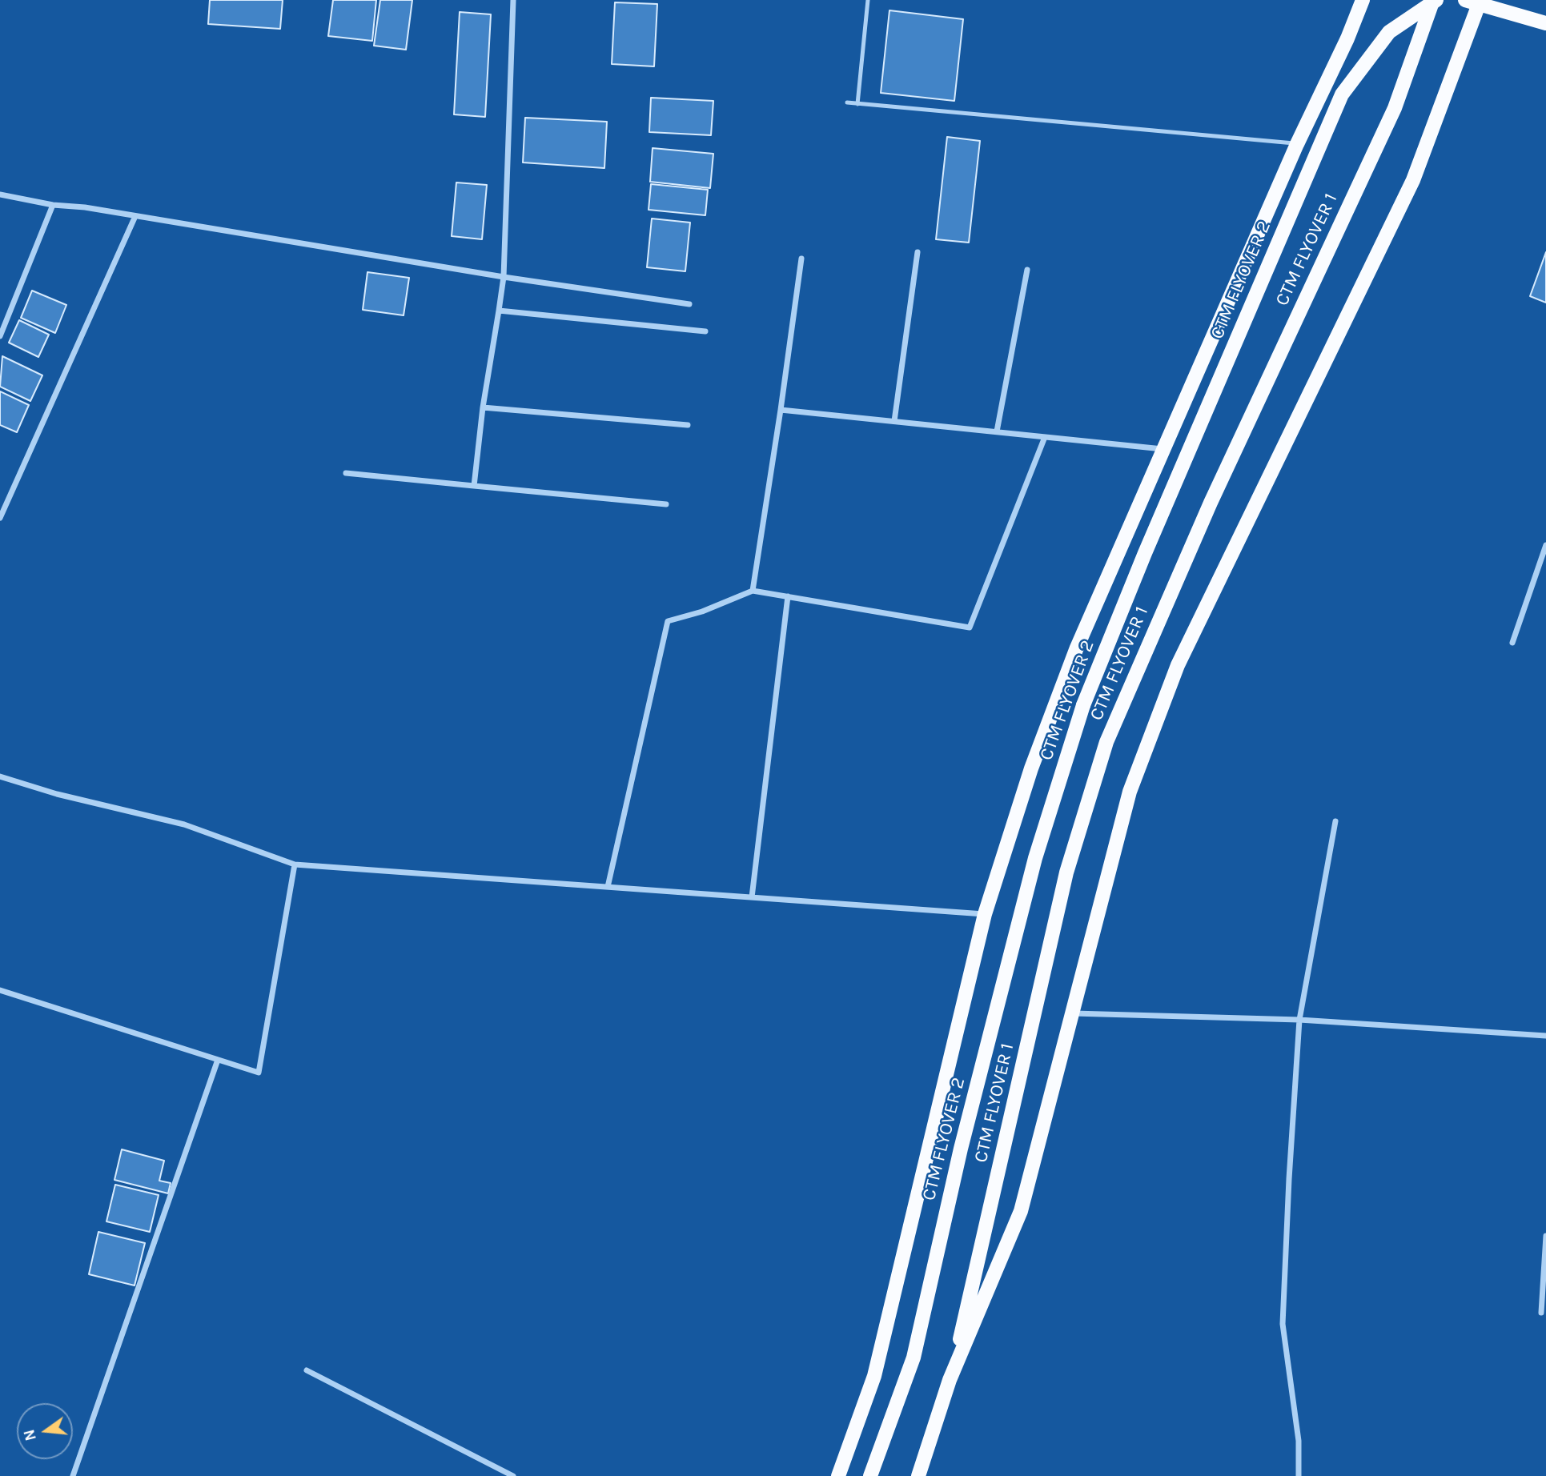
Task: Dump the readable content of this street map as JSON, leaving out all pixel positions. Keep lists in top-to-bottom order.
{
  "streets": {
    "main road": ["CTM FLYOVER 1", "CTM FLYOVER 2"]
  },
  "crossings": [
    ["CTM FLYOVER 1", "CTM FLYOVER 2"]
  ],
  "north": "left"
}
